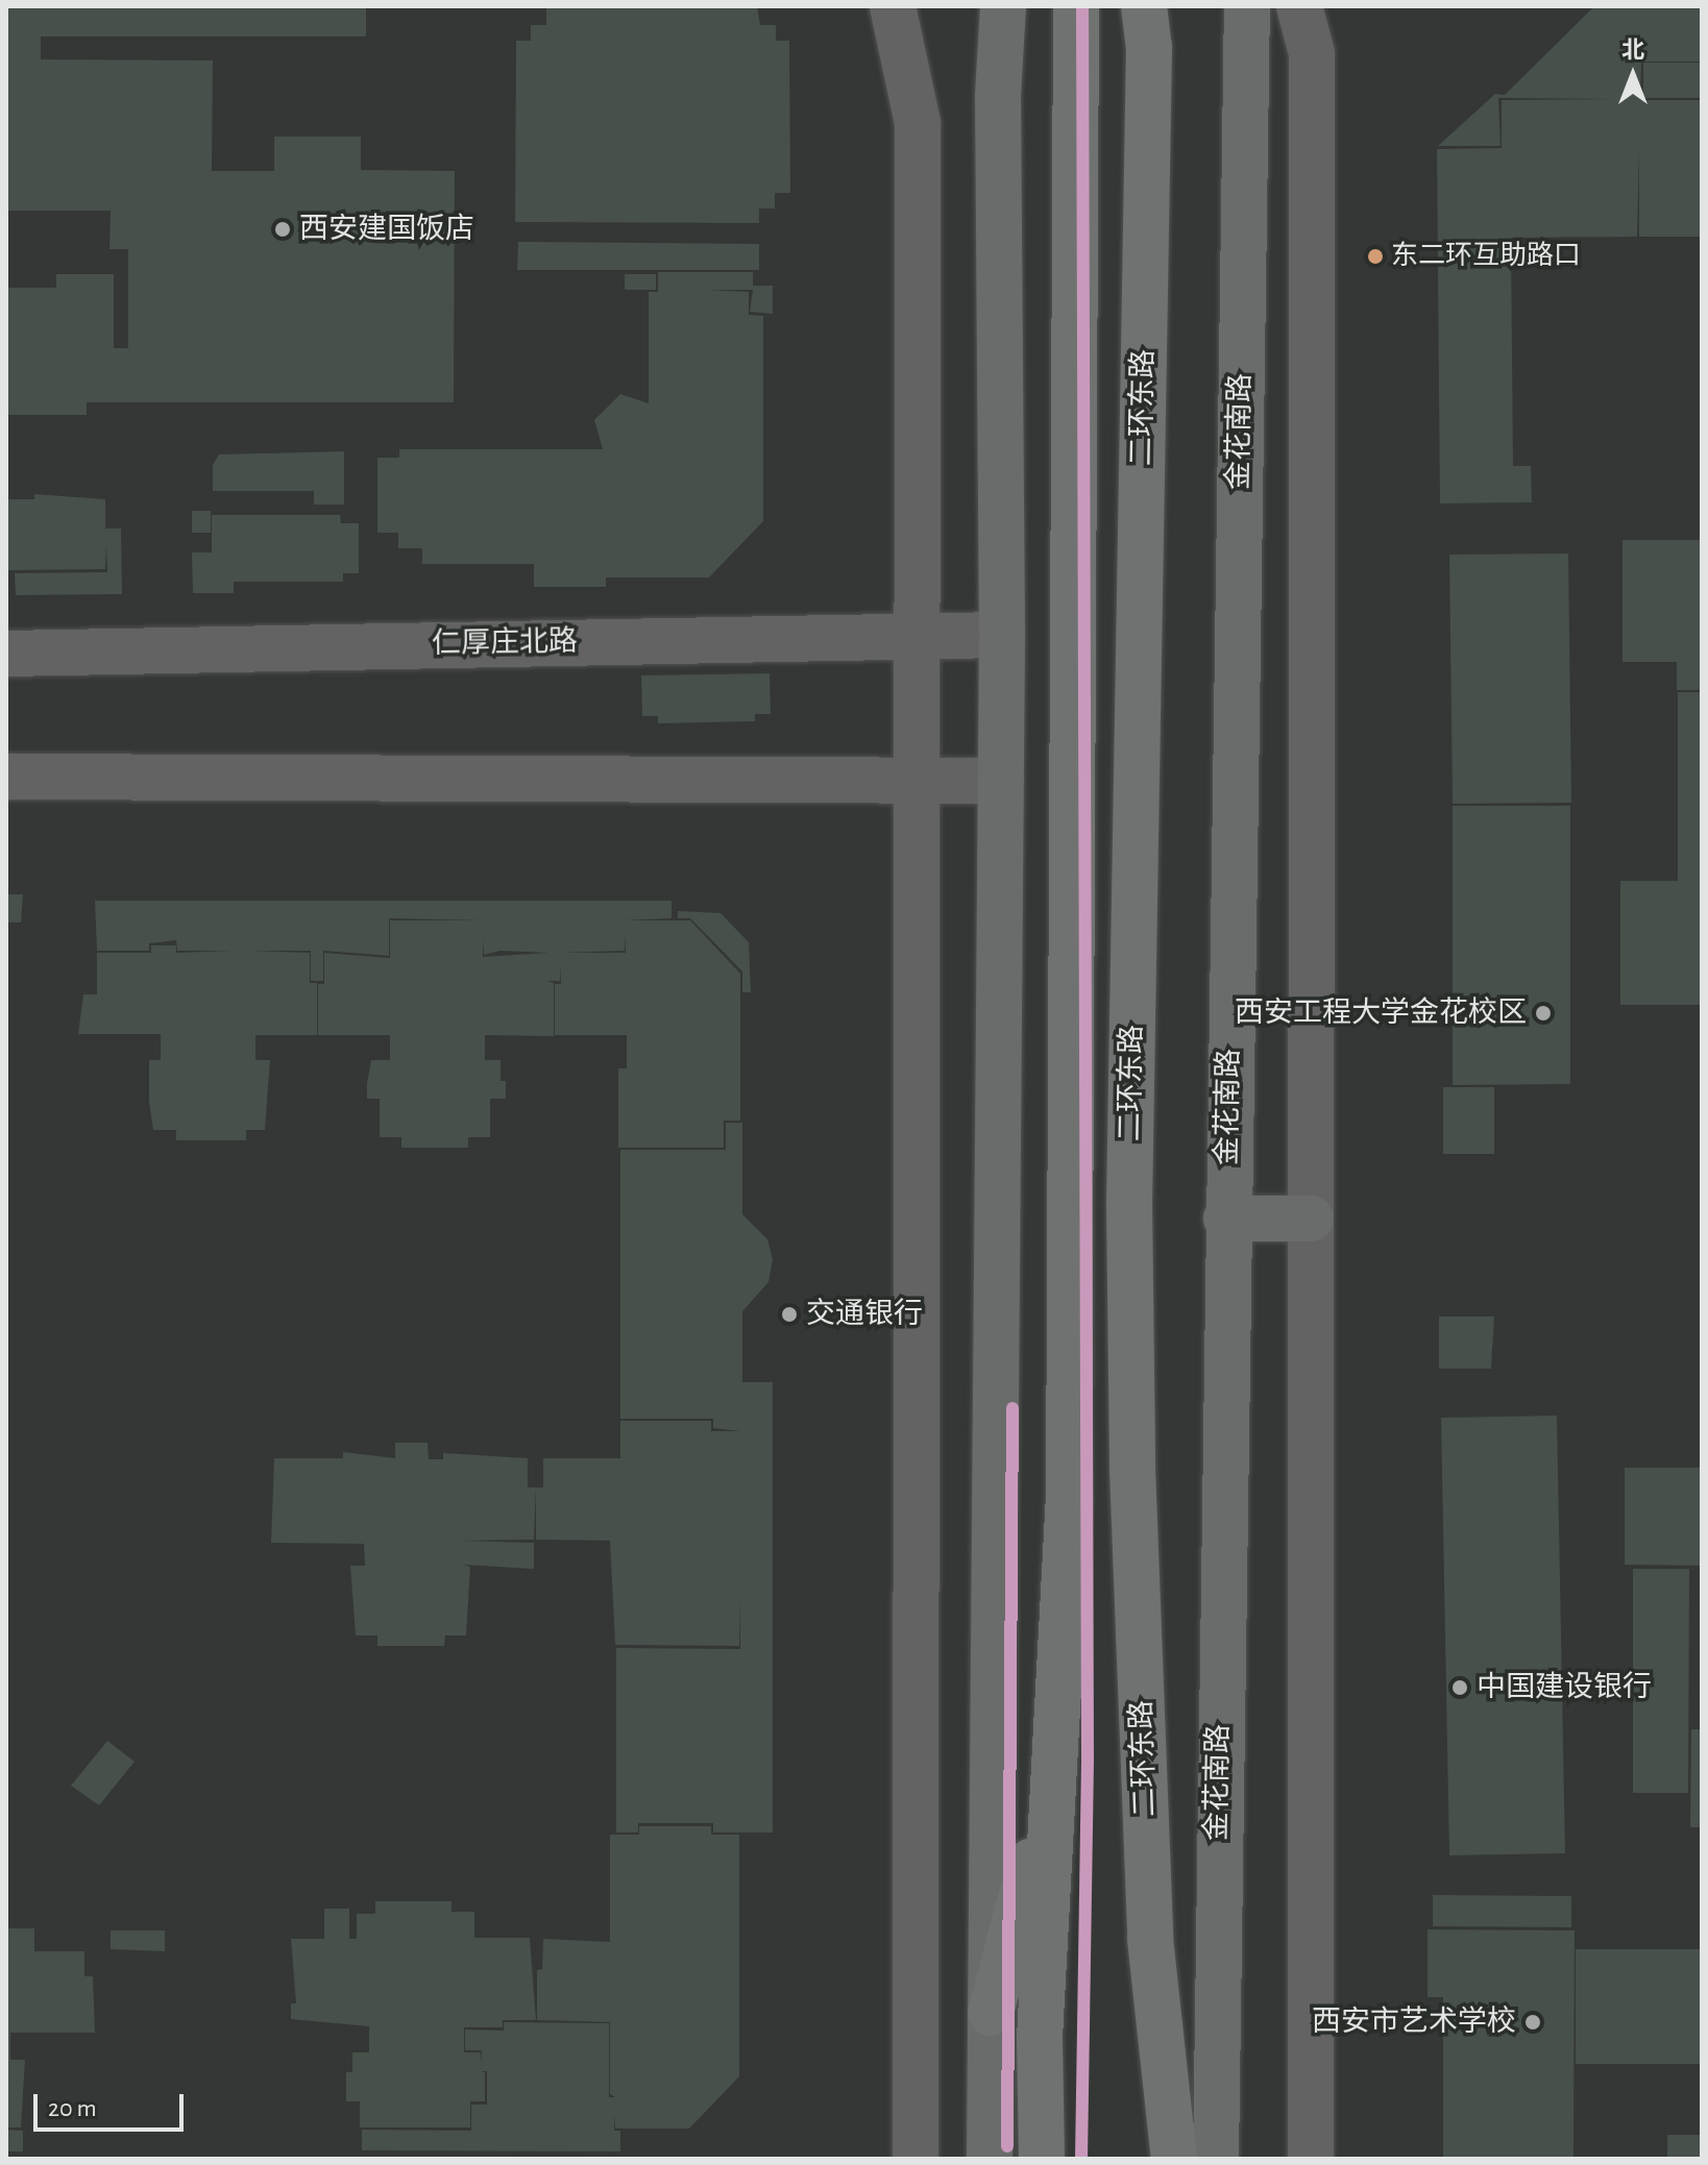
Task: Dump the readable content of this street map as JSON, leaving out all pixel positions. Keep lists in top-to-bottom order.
{
  "streets": {
    "highway": ["二环东路"],
    "main road": ["金花南路"],
    "street": ["仁厚庄北路"]
  },
  "crossings": [
    ["二环东路", "金花南路"]
  ],
  "places": [
    "西安建国饭店",
    "东二环互助路口",
    "西安工程大学金花校区",
    "交通银行",
    "中国建设银行",
    "西安市艺术学校"
  ],
  "scale_bar": "20 m",
  "north": "top"
}
